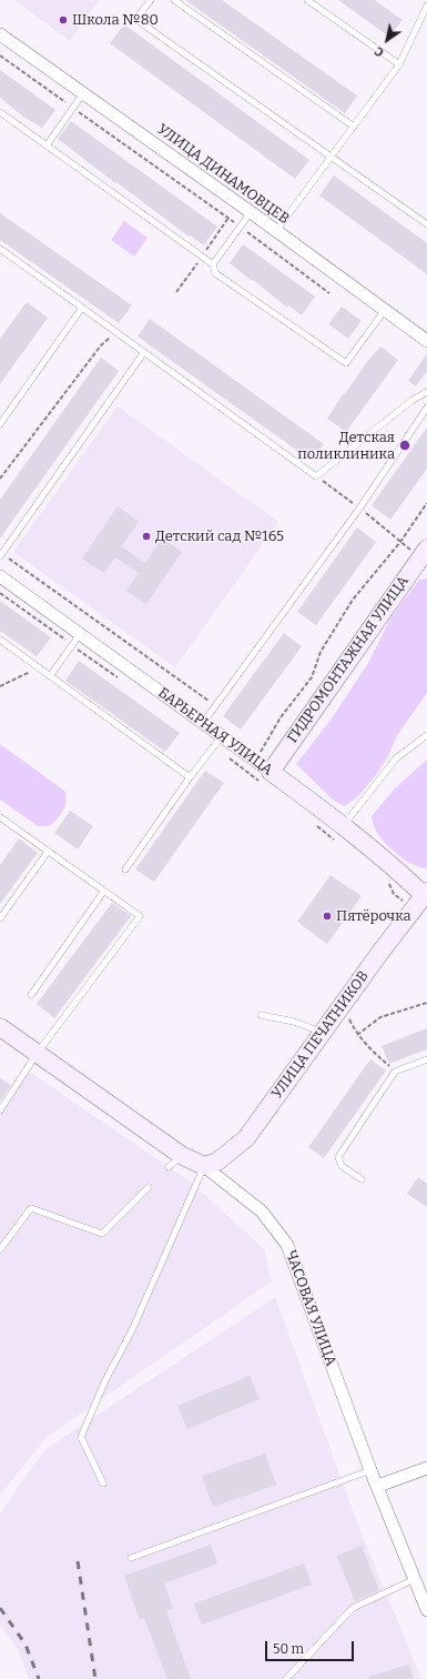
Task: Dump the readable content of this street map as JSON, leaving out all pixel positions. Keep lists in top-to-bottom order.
{
  "streets": {
    "main road": [
      "ГИДРОМОНТАЖНАЯ УЛИЦА",
      "БАРЬЕРНАЯ УЛИЦА",
      "УЛИЦА ПЕЧАТНИКОВ",
      "ЧАСОВАЯ УЛИЦА"
    ],
    "street": ["УЛИЦА ДИНАМОВЦЕВ"]
  },
  "crossings": [
    ["ГИДРОМОНТАЖНАЯ УЛИЦА", "БАРЬЕРНАЯ УЛИЦА"],
    ["БАРЬЕРНАЯ УЛИЦА", "УЛИЦА ПЕЧАТНИКОВ"],
    ["УЛИЦА ПЕЧАТНИКОВ", "ЧАСОВАЯ УЛИЦА"]
  ],
  "places": [
    "Школа №80",
    "Детская поликлиника",
    "Детский сад №165",
    "Пятёрочка"
  ],
  "scale_bar": "50 m",
  "north": "bottom left"
}
